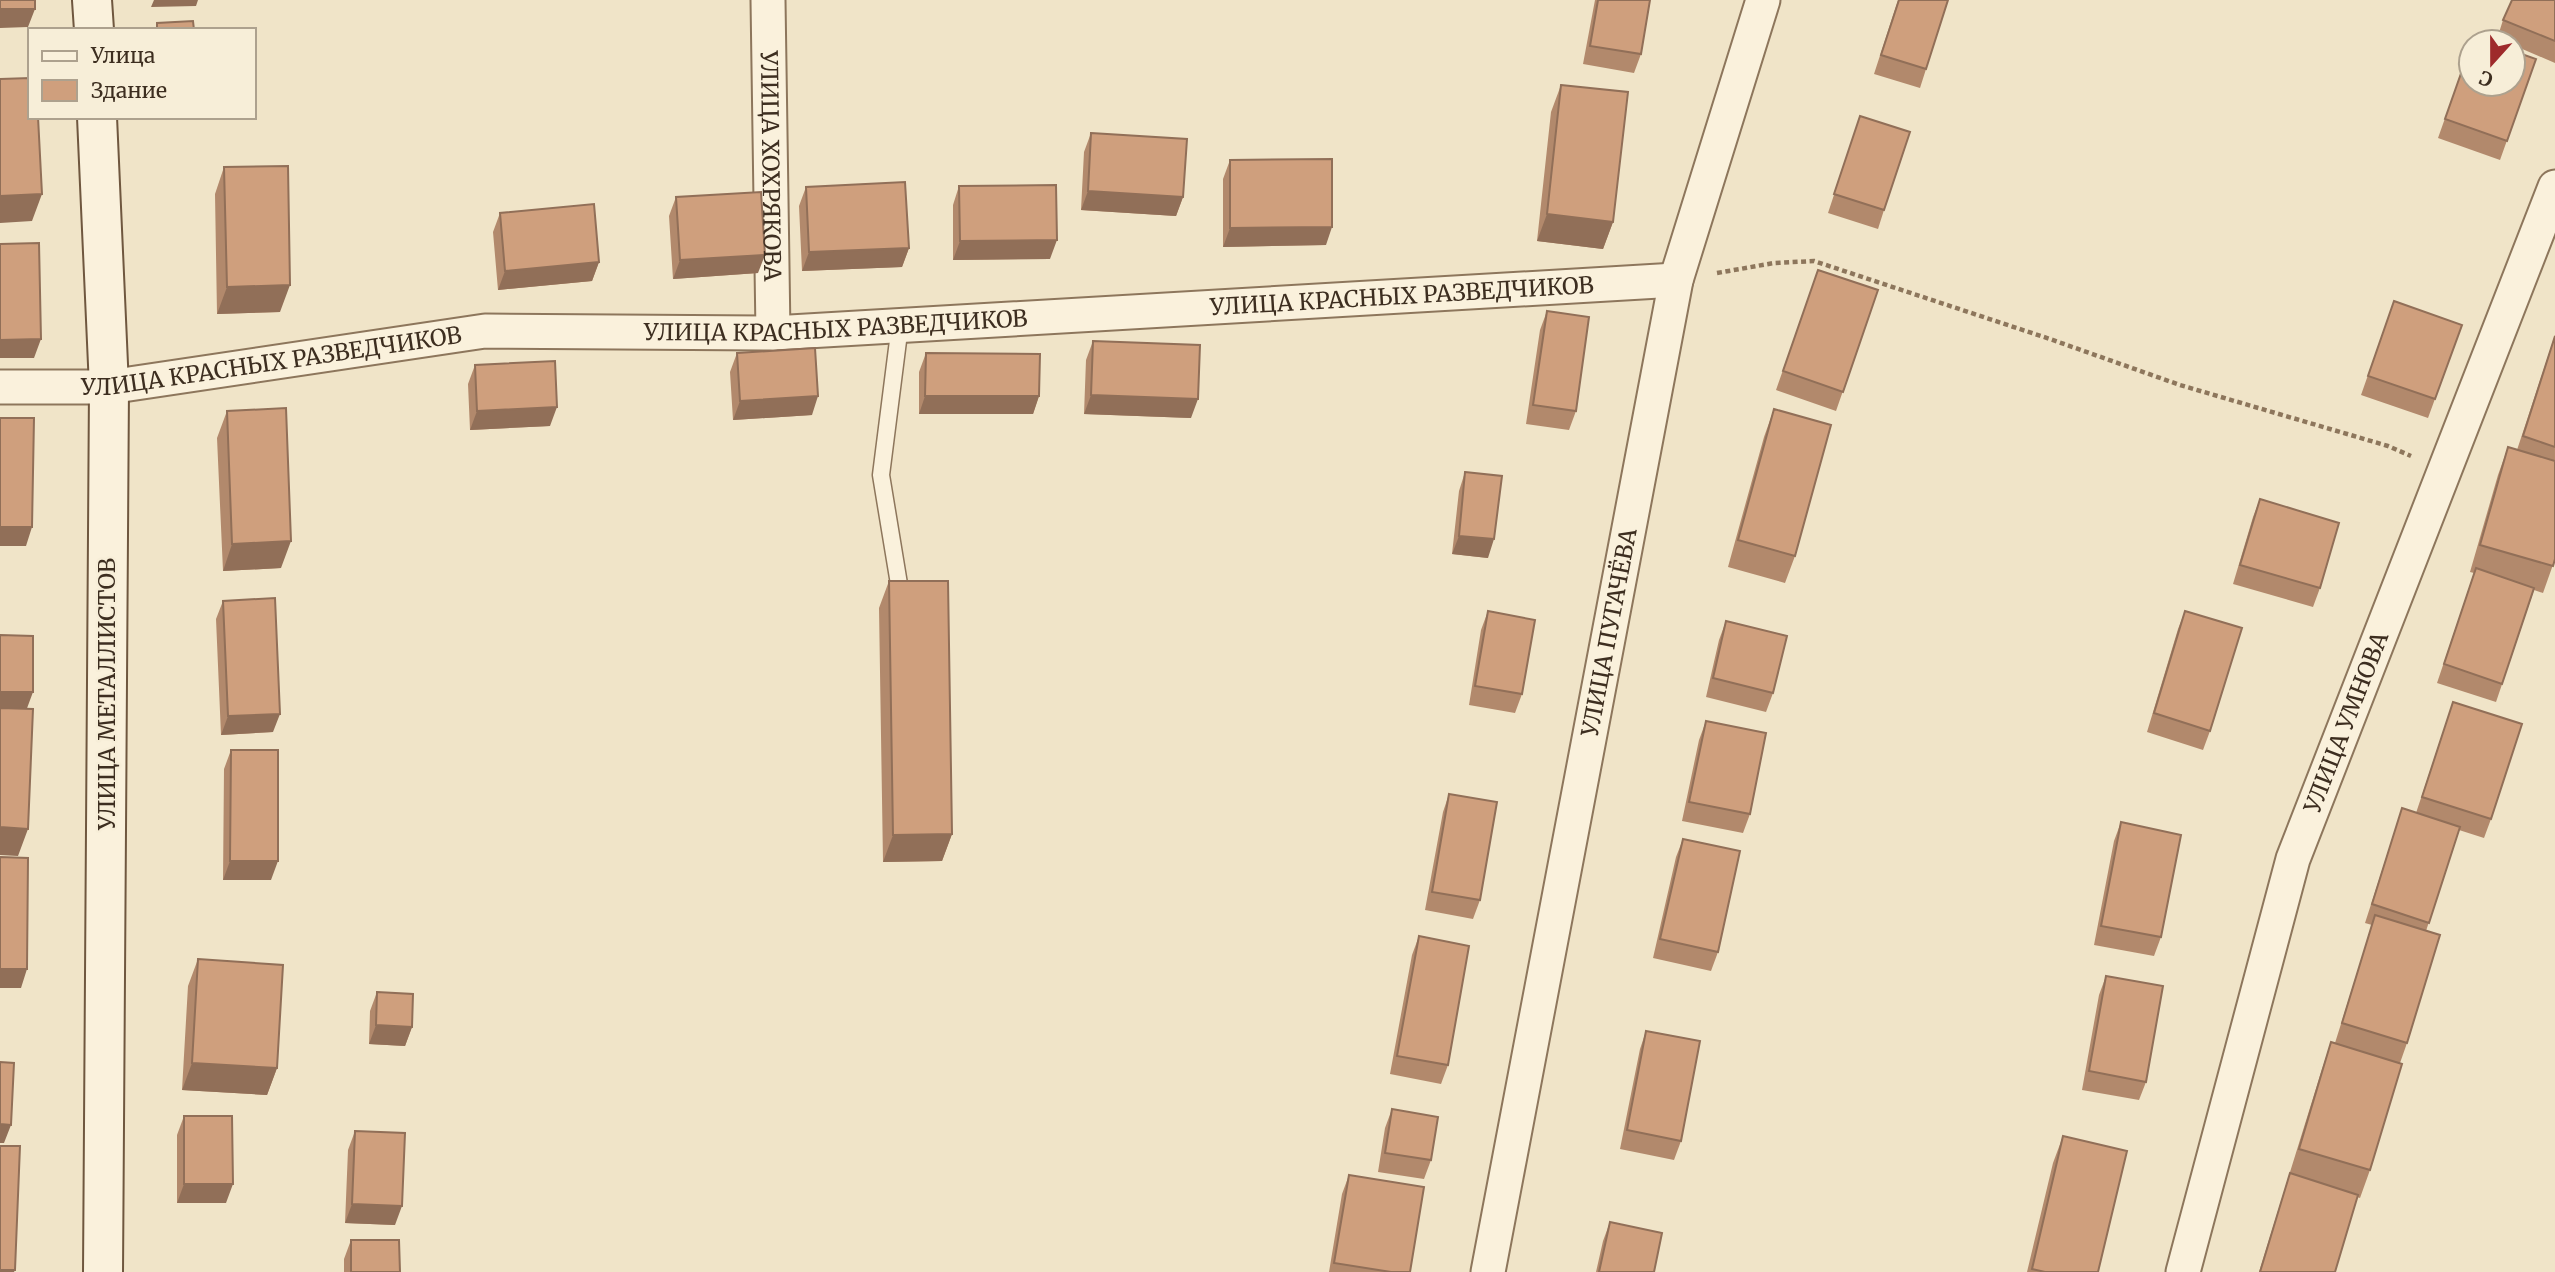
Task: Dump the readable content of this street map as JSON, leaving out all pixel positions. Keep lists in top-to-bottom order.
{
  "streets": {
    "street": [
      "УЛИЦА ХОХРЯКОВА",
      "УЛИЦА КРАСНЫХ РАЗВЕДЧИКОВ",
      "УЛИЦА ПУГАЧЁВА",
      "УЛИЦА МЕТАЛЛИСТОВ",
      "УЛИЦА УМНОВА"
    ]
  },
  "crossings": [
    ["УЛИЦА ХОХРЯКОВА", "УЛИЦА КРАСНЫХ РАЗВЕДЧИКОВ"],
    ["УЛИЦА КРАСНЫХ РАЗВЕДЧИКОВ", "УЛИЦА ПУГАЧЁВА"],
    ["УЛИЦА КРАСНЫХ РАЗВЕДЧИКОВ", "УЛИЦА МЕТАЛЛИСТОВ"]
  ],
  "legend": ["Улица", "Здание"],
  "north": "bottom"
}
